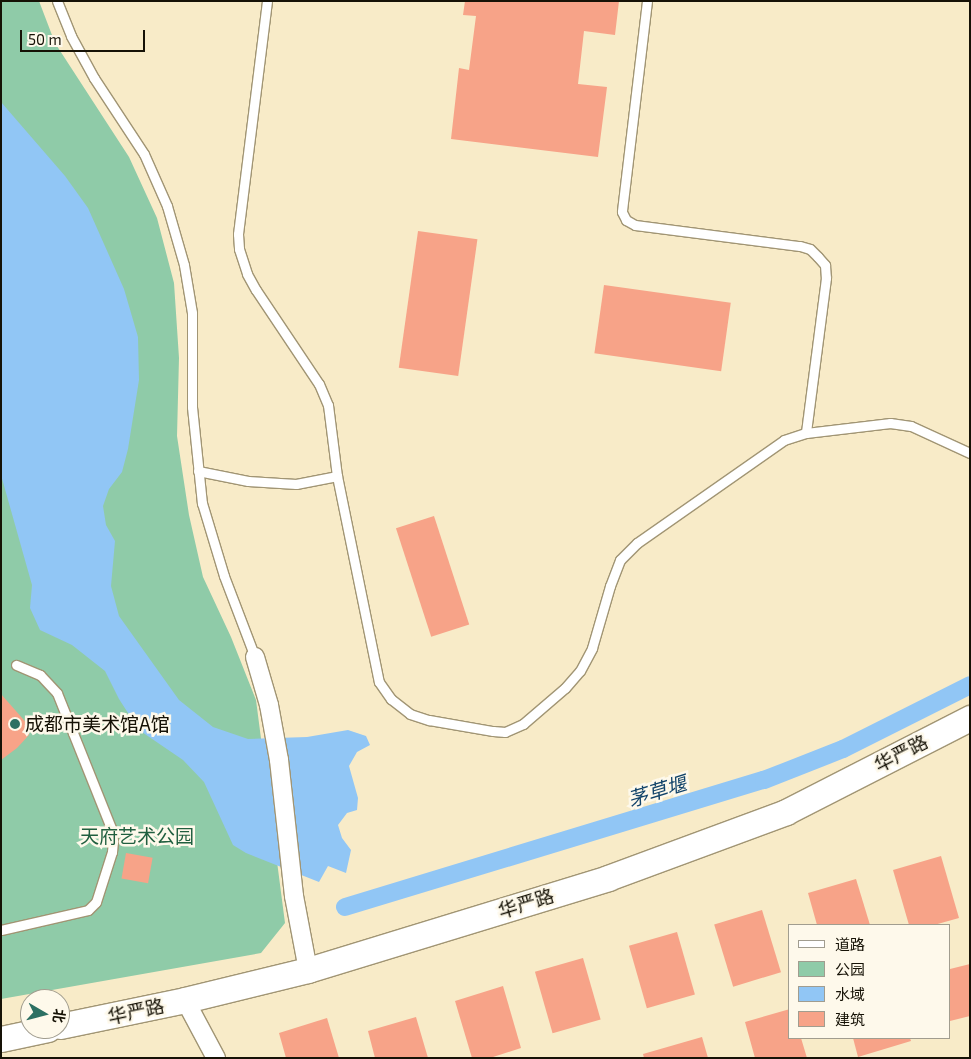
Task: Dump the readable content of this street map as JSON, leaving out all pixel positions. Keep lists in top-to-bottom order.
{
  "streets": {
    "street": ["华严路"]
  },
  "water": ["茅草堰"],
  "parks": ["天府艺术公园"],
  "places": ["成都市美术馆A馆"],
  "legend": [
    "道路",
    "公园",
    "水域",
    "建筑"
  ],
  "scale_bar": "50 m",
  "north": "right"
}
